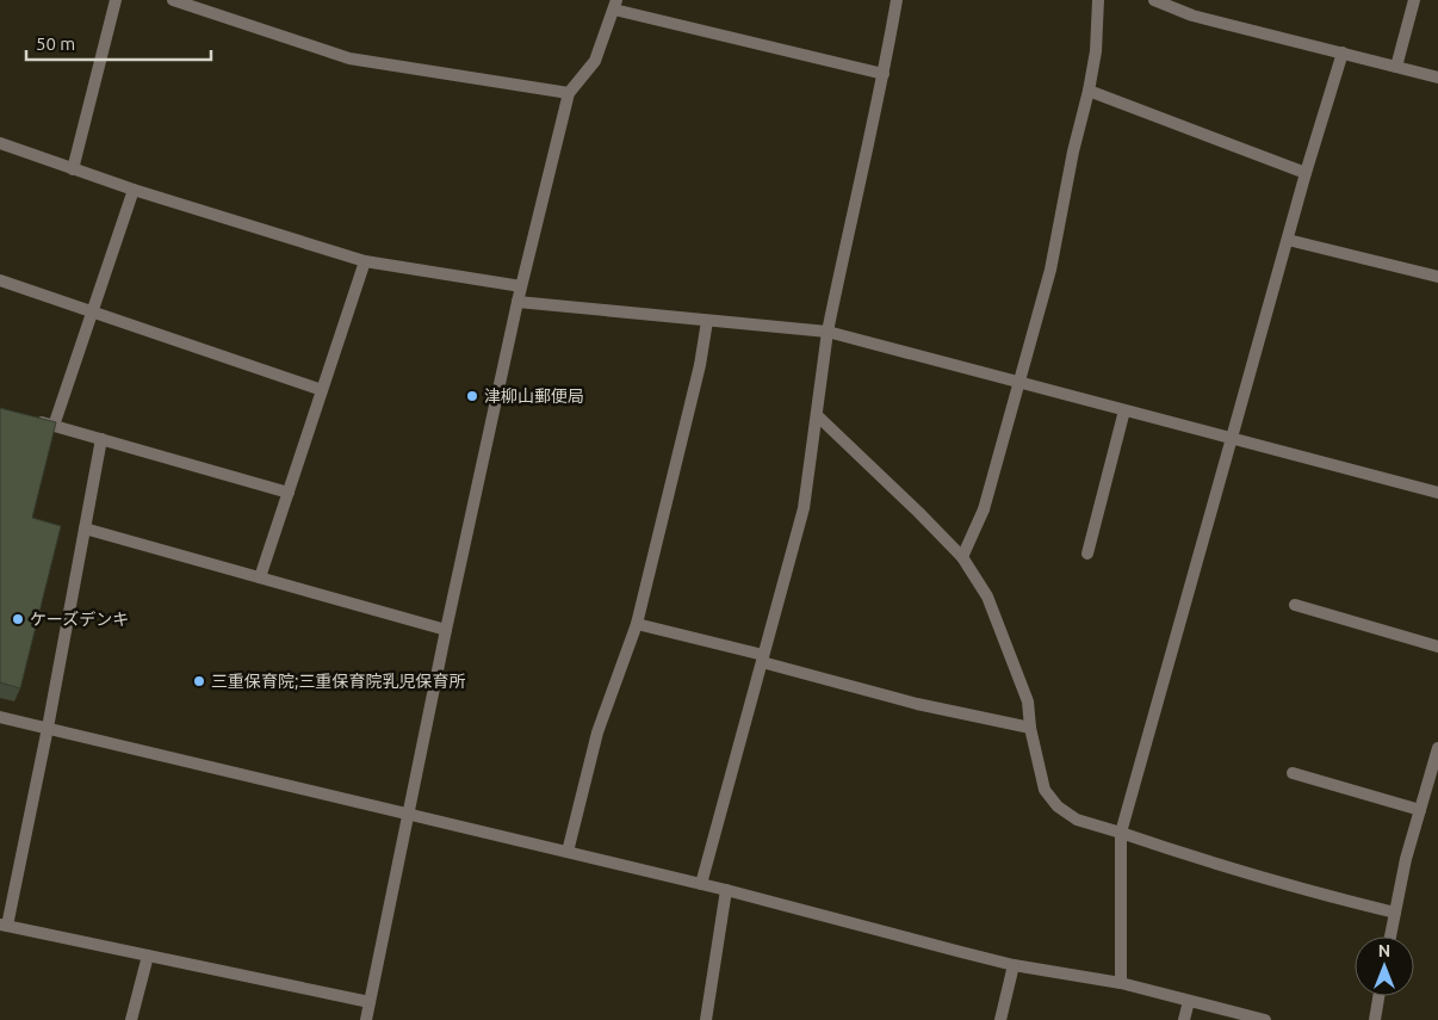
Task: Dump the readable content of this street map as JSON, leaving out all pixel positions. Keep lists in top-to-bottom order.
{
  "places": ["津柳山郵便局", "ケーズデンキ", "三重保育院;三重保育院乳児保育所"],
  "scale_bar": "50 m",
  "north": "top"
}
